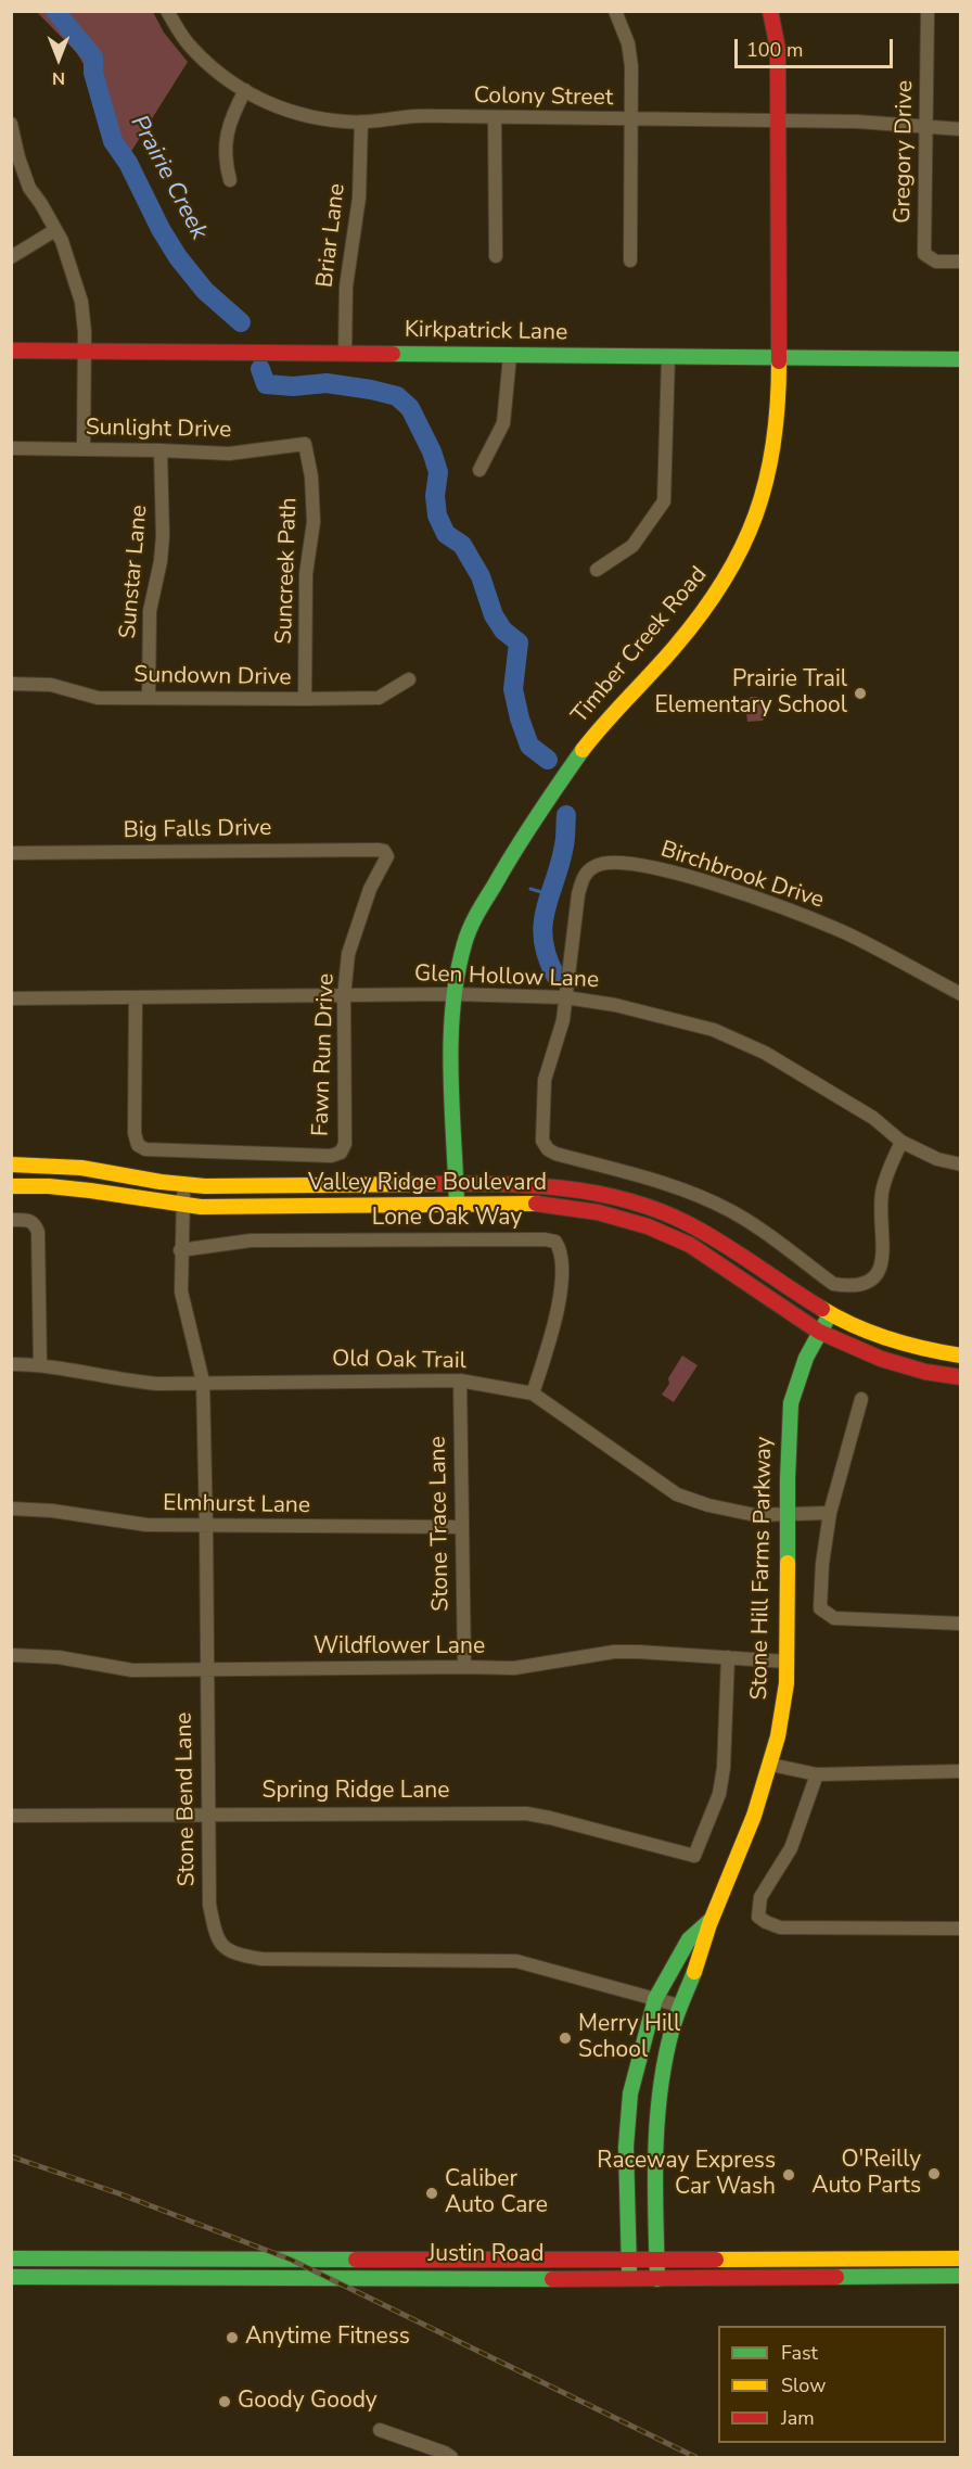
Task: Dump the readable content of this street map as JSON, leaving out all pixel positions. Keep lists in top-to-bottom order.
{
  "streets": {
    "main road": [
      "Kirkpatrick Lane",
      "Timber Creek Road",
      "Valley Ridge Boulevard",
      "Stone Hill Farms Parkway",
      "Justin Road"
    ],
    "street": [
      "Colony Street",
      "Gregory Drive",
      "Briar Lane",
      "Sunlight Drive",
      "Suncreek Path",
      "Sunstar Lane",
      "Sundown Drive",
      "Big Falls Drive",
      "Birchbrook Drive",
      "Glen Hollow Lane",
      "Fawn Run Drive",
      "Lone Oak Way",
      "Old Oak Trail",
      "Elmhurst Lane",
      "Stone Trace Lane",
      "Wildflower Lane",
      "Spring Ridge Lane",
      "Stone Bend Lane"
    ]
  },
  "crossings": [
    ["Colony Street", "Gregory Drive"],
    ["Colony Street", "Briar Lane"],
    ["Colony Street", "Timber Creek Road"],
    ["Briar Lane", "Kirkpatrick Lane"],
    ["Kirkpatrick Lane", "Timber Creek Road"],
    ["Sunlight Drive", "Suncreek Path"],
    ["Sunlight Drive", "Sunstar Lane"],
    ["Suncreek Path", "Sundown Drive"],
    ["Sunstar Lane", "Sundown Drive"],
    ["Timber Creek Road", "Glen Hollow Lane"],
    ["Timber Creek Road", "Valley Ridge Boulevard"],
    ["Big Falls Drive", "Fawn Run Drive"],
    ["Birchbrook Drive", "Glen Hollow Lane"],
    ["Glen Hollow Lane", "Fawn Run Drive"],
    ["Valley Ridge Boulevard", "Stone Hill Farms Parkway"],
    ["Valley Ridge Boulevard", "Stone Bend Lane"],
    ["Lone Oak Way", "Old Oak Trail"],
    ["Lone Oak Way", "Stone Bend Lane"],
    ["Old Oak Trail", "Stone Trace Lane"],
    ["Old Oak Trail", "Stone Hill Farms Parkway"],
    ["Old Oak Trail", "Stone Bend Lane"],
    ["Elmhurst Lane", "Stone Trace Lane"],
    ["Elmhurst Lane", "Stone Bend Lane"],
    ["Stone Trace Lane", "Wildflower Lane"],
    ["Stone Hill Farms Parkway", "Wildflower Lane"],
    ["Stone Hill Farms Parkway", "Stone Bend Lane"],
    ["Stone Hill Farms Parkway", "Justin Road"],
    ["Wildflower Lane", "Spring Ridge Lane"],
    ["Wildflower Lane", "Stone Bend Lane"],
    ["Spring Ridge Lane", "Stone Bend Lane"]
  ],
  "water": ["Prairie Creek"],
  "places": [
    "Prairie Trail Elementary School",
    "Merry Hill School",
    "O'Reilly Auto Parts",
    "Raceway Express Car Wash",
    "Caliber Auto Care",
    "Anytime Fitness",
    "Goody Goody"
  ],
  "legend": ["Fast", "Slow", "Jam"],
  "scale_bar": "100 m",
  "north": "bottom"
}
